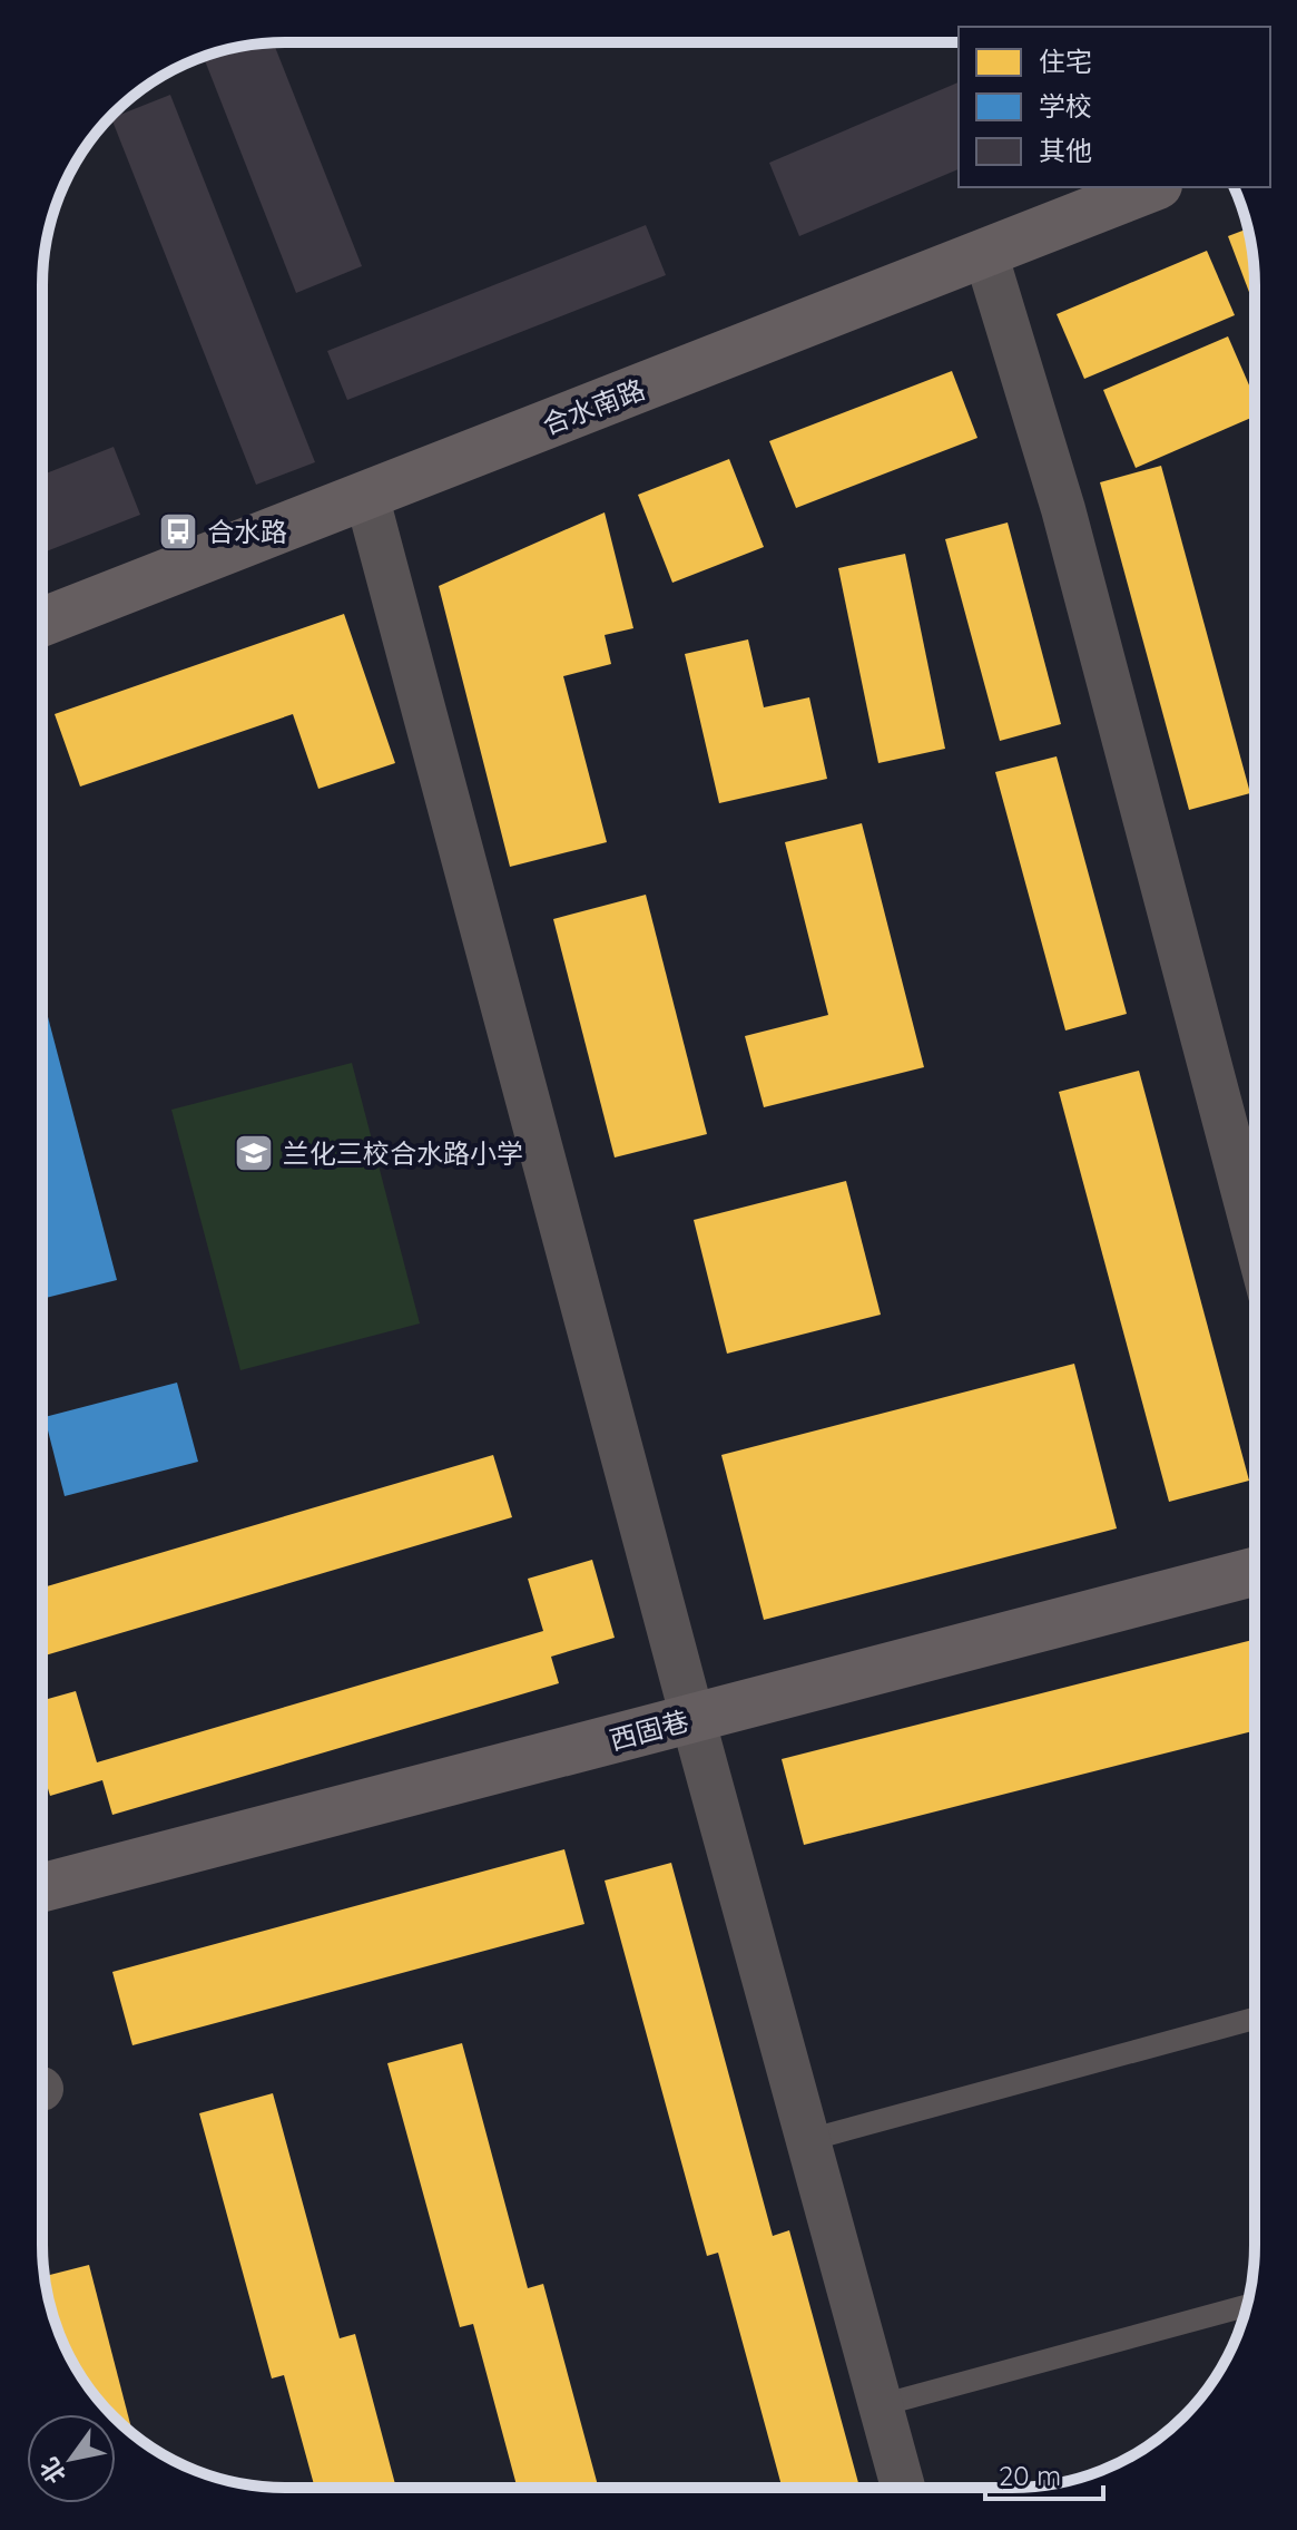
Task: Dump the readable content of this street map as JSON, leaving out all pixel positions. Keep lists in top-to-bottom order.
{
  "streets": {
    "street": ["合水南路", "西固巷"]
  },
  "places": {
    "bus stop": ["合水路"],
    "school or university": ["兰化三校合水路小学"]
  },
  "legend": ["住宅", "学校", "其他"],
  "scale_bar": "20 m",
  "north": "bottom left"
}
